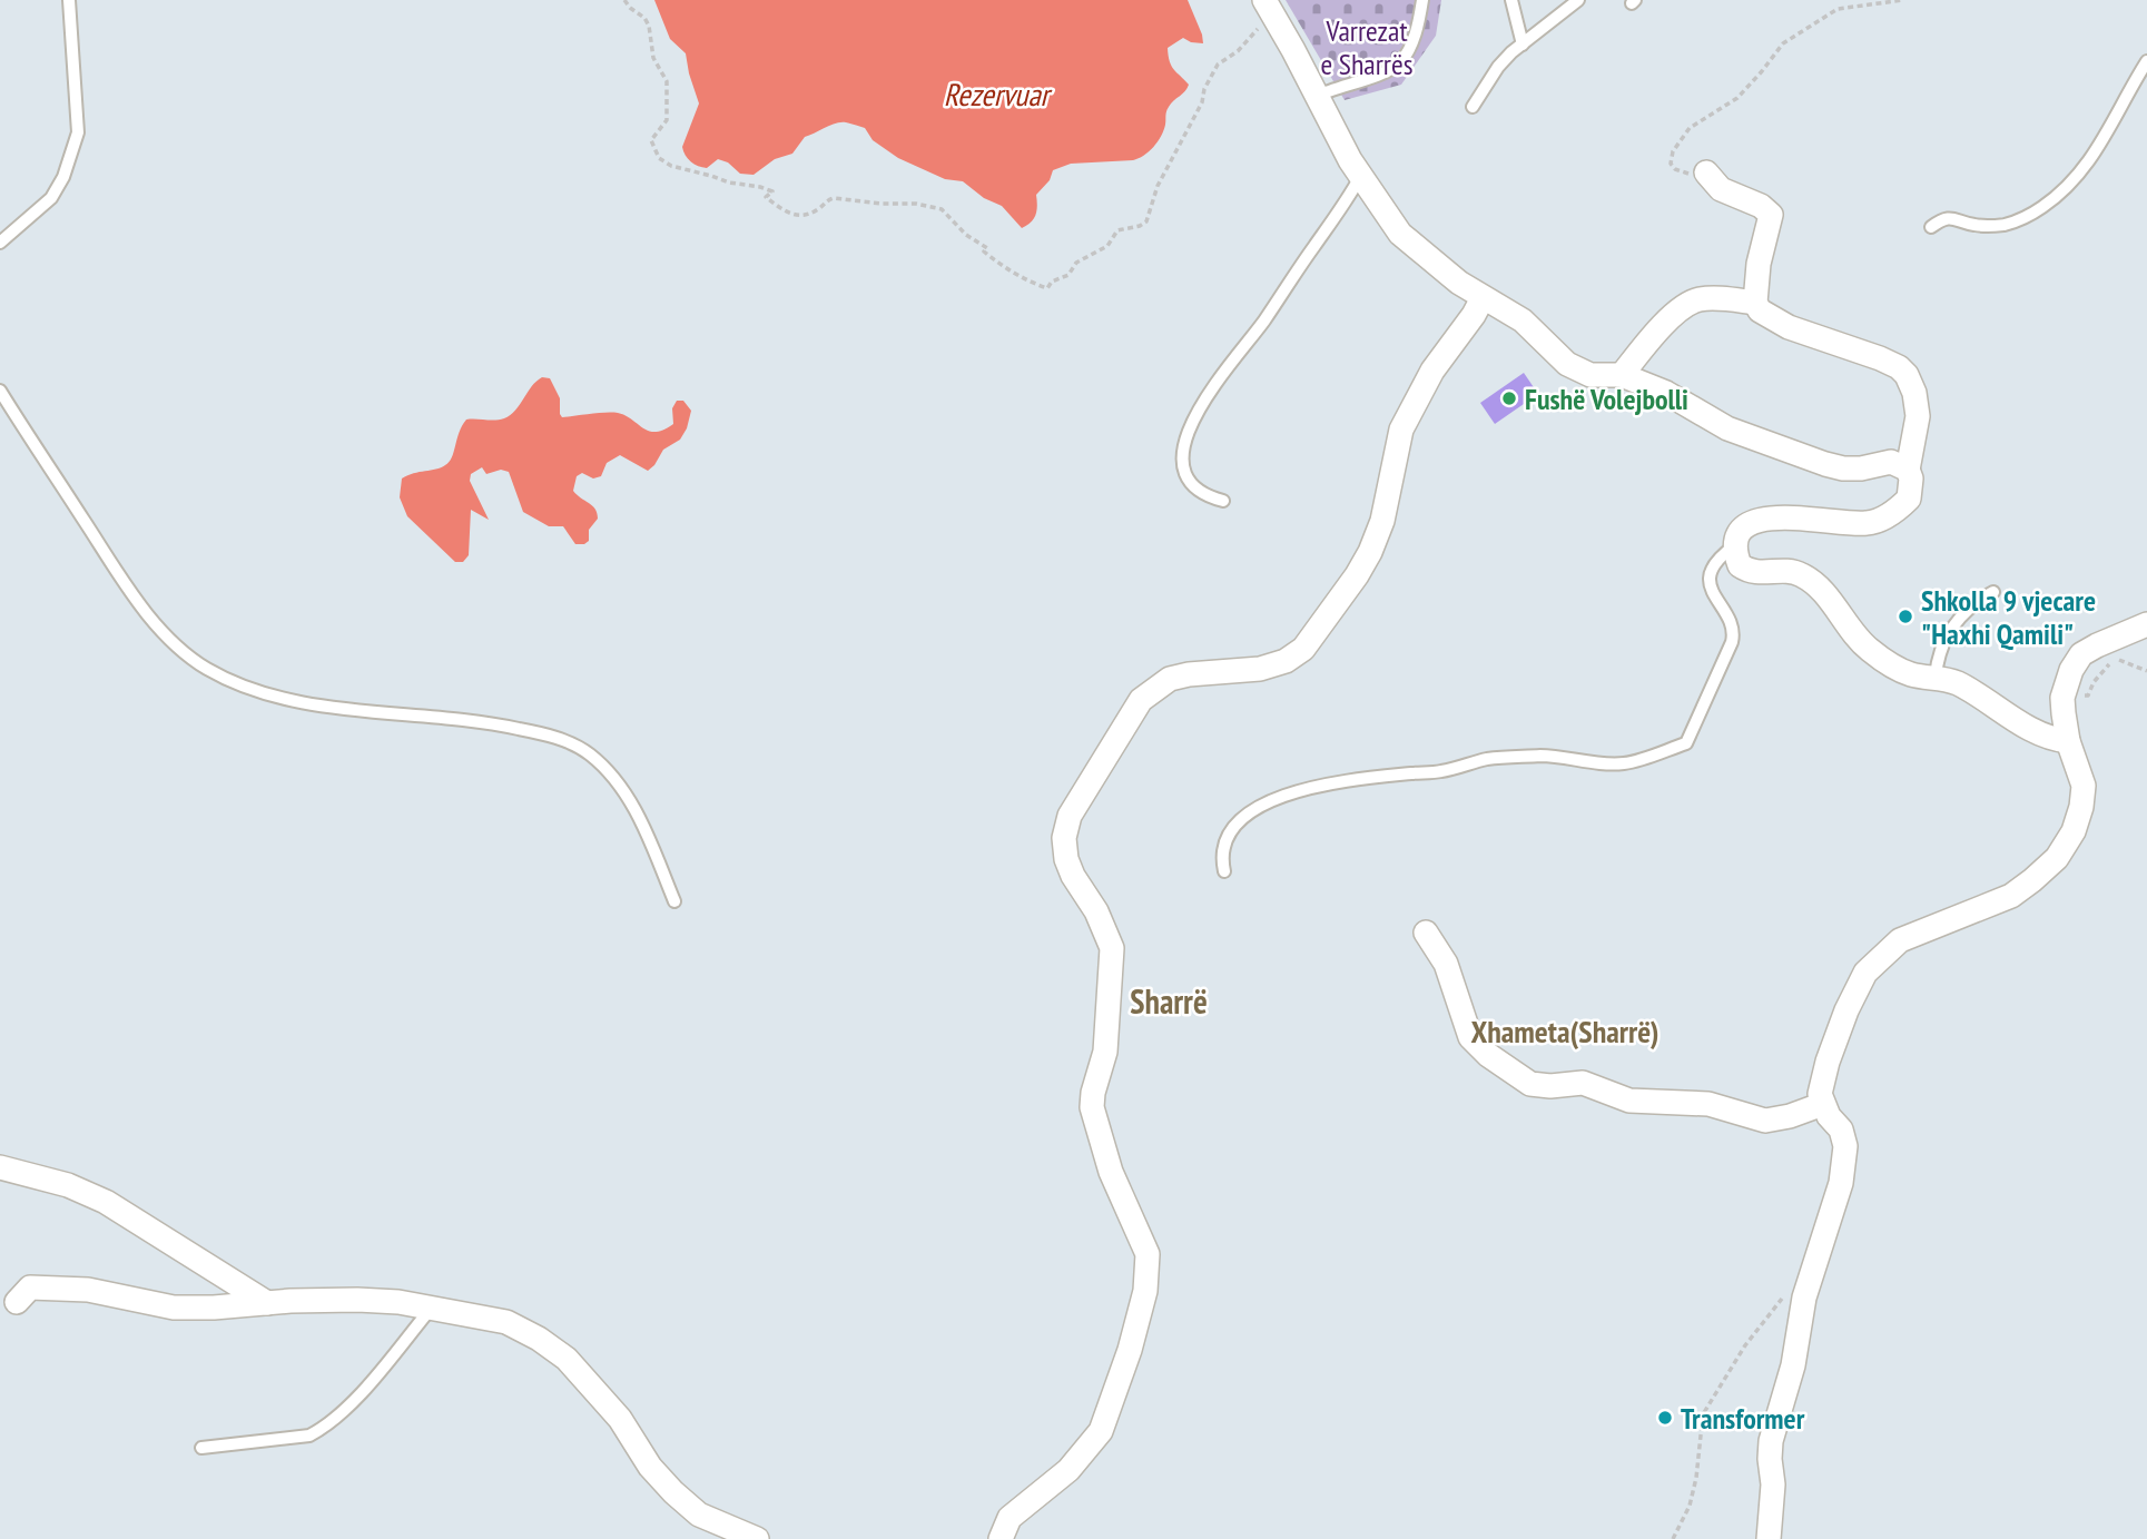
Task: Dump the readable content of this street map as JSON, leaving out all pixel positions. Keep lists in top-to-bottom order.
{
  "districts": ["Sharrë", "Xhameta(Sharrë)"],
  "water": ["Rezervuar"],
  "parks": ["Varrezat e Sharrës"],
  "places": ["Fushë Volejbolli", "Shkolla 9 vjecare \"Haxhi Qamili\"", "Transformer"]
}
